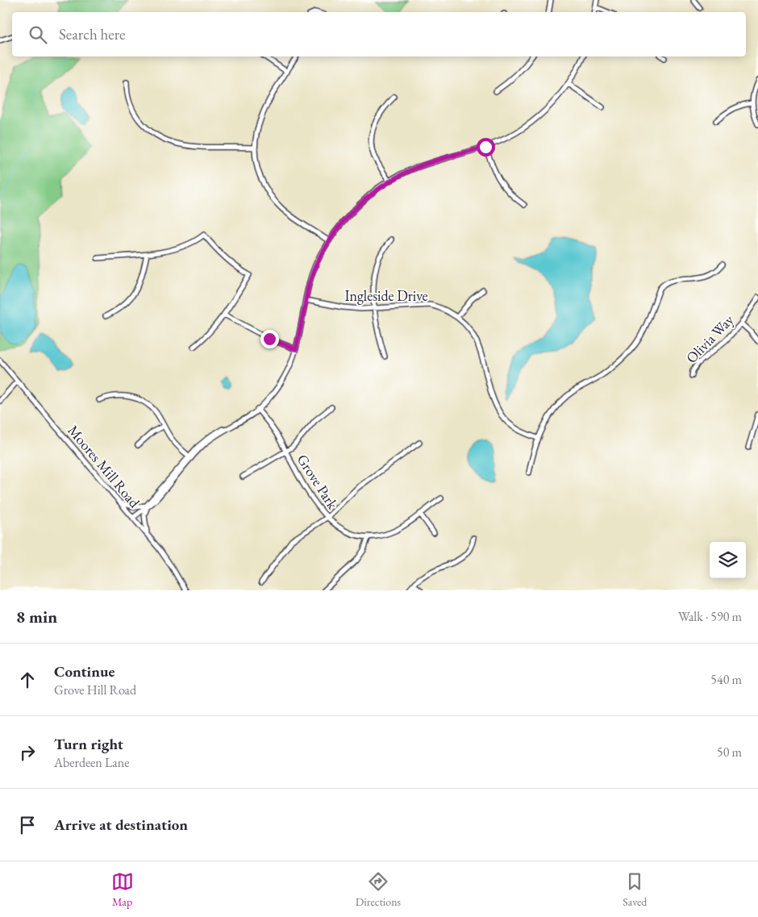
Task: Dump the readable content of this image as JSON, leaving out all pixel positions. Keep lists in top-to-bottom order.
{
  "streets": {
    "street": [
      "Ingleside Drive",
      "Olivia Way",
      "Moores Mill Road",
      "Grove Park"
    ]
  },
  "page": {
    "search": "Search here",
    "heading": ["8 min", "Walk · 590 m"],
    "list": [
      ["Continue", "Grove Hill Road", "540 m"],
      ["Turn right", "Aberdeen Lane", "50 m"],
      "Arrive at destination"
    ],
    "nav": ["Map", "Directions", "Saved"]
  }
}
